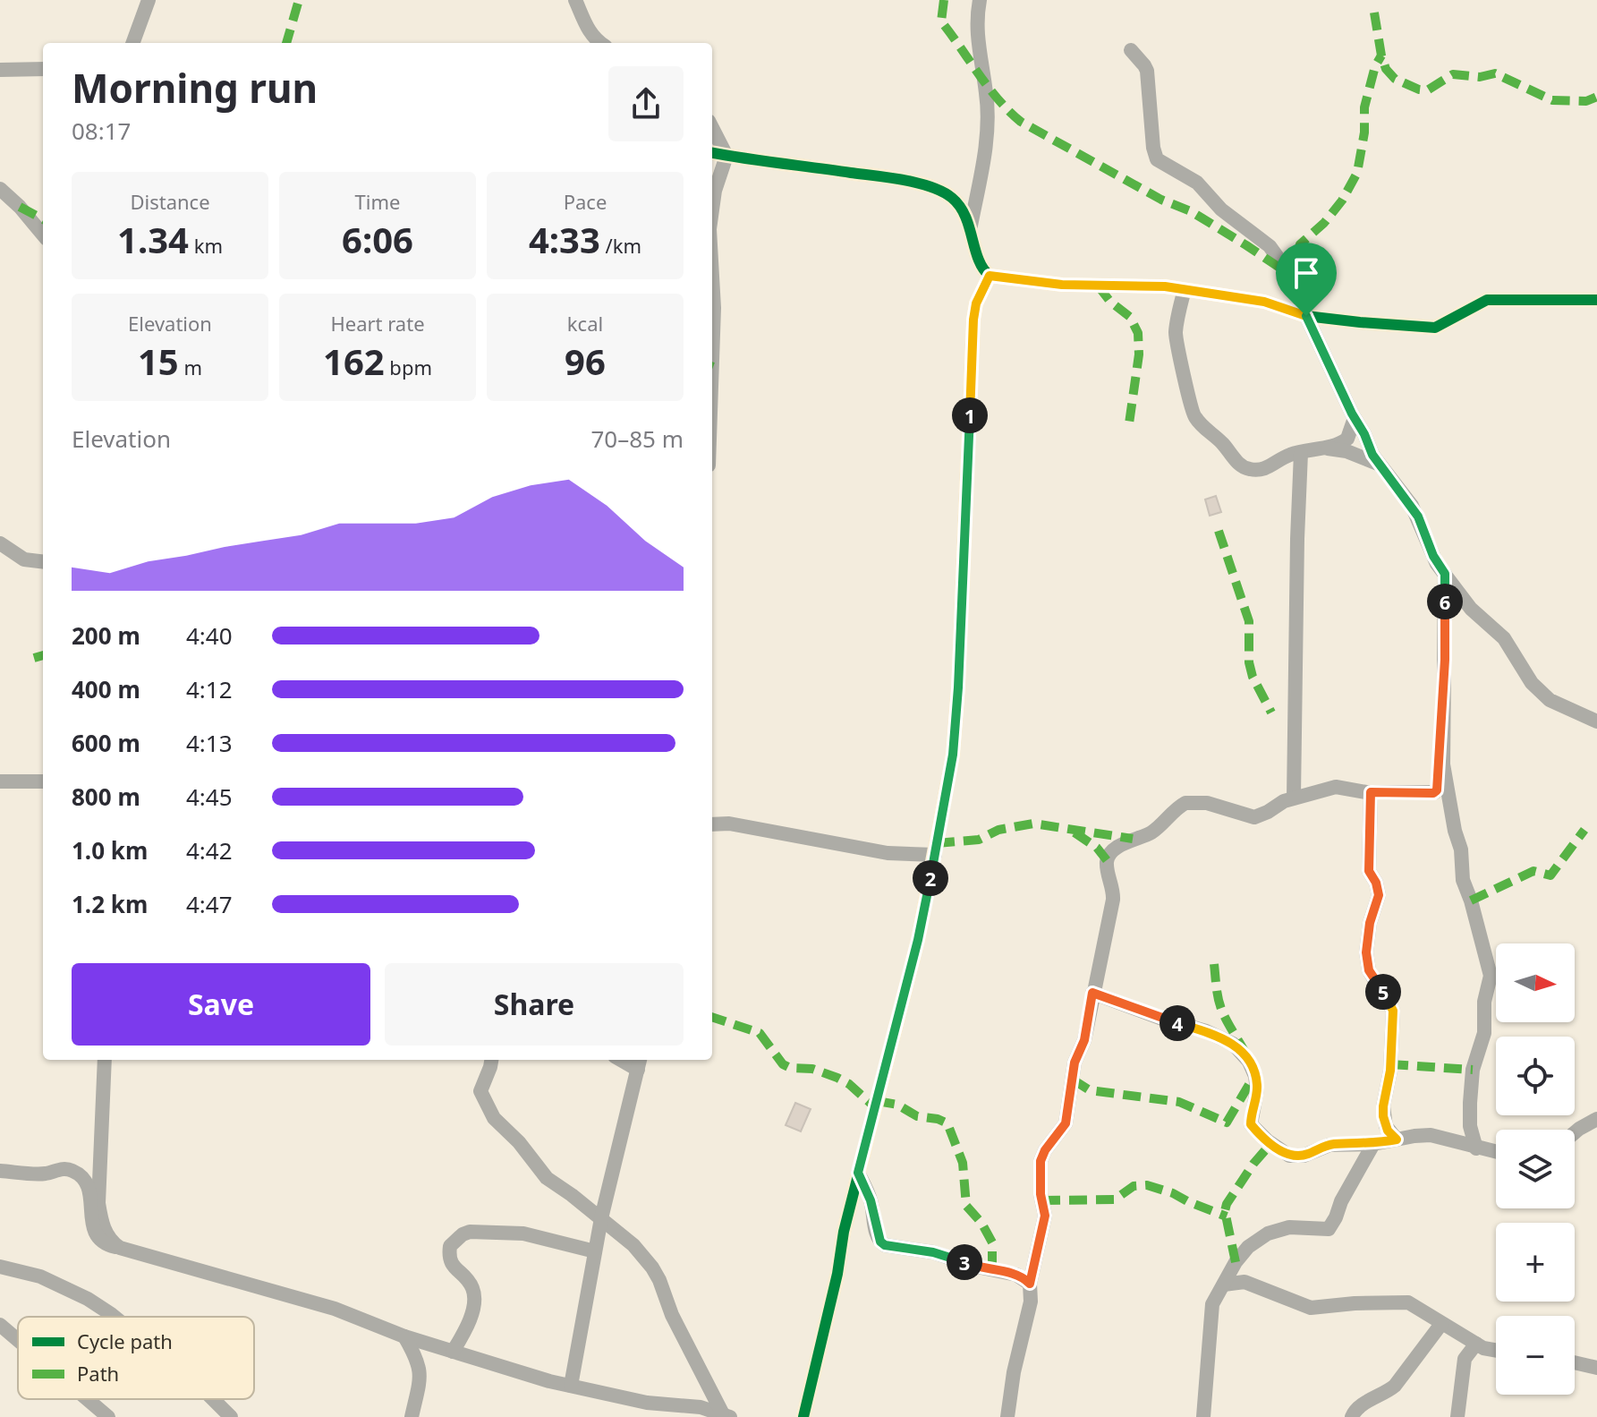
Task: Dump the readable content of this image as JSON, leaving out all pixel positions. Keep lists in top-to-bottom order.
{
  "legend": ["Cycle path", "Path"],
  "north": "right",
  "page": {
    "heading": ["Morning run", "08:17"],
    "stats": [
      ["Distance", "1.34 km"],
      ["Time", "6:06"],
      ["Pace", "4:33 /km"],
      ["Elevation", "15 m"],
      ["Heart rate", "162 bpm"],
      ["kcal", "96"]
    ],
    "pins": [
      "1",
      "6",
      "2",
      "5",
      "4",
      "3"
    ],
    "chart": ["Elevation", "70–85 m"],
    "list": [
      {
        "name": "200 m",
        "note": "4:40"
      },
      {
        "name": "400 m",
        "note": "4:12"
      },
      {
        "name": "600 m",
        "note": "4:13"
      },
      {
        "name": "800 m",
        "note": "4:45"
      },
      {
        "name": "1.0 km",
        "note": "4:42"
      },
      {
        "name": "1.2 km",
        "note": "4:47"
      }
    ],
    "map_buttons": ["+", "−"],
    "buttons": ["Save", "Share"]
  }
}
